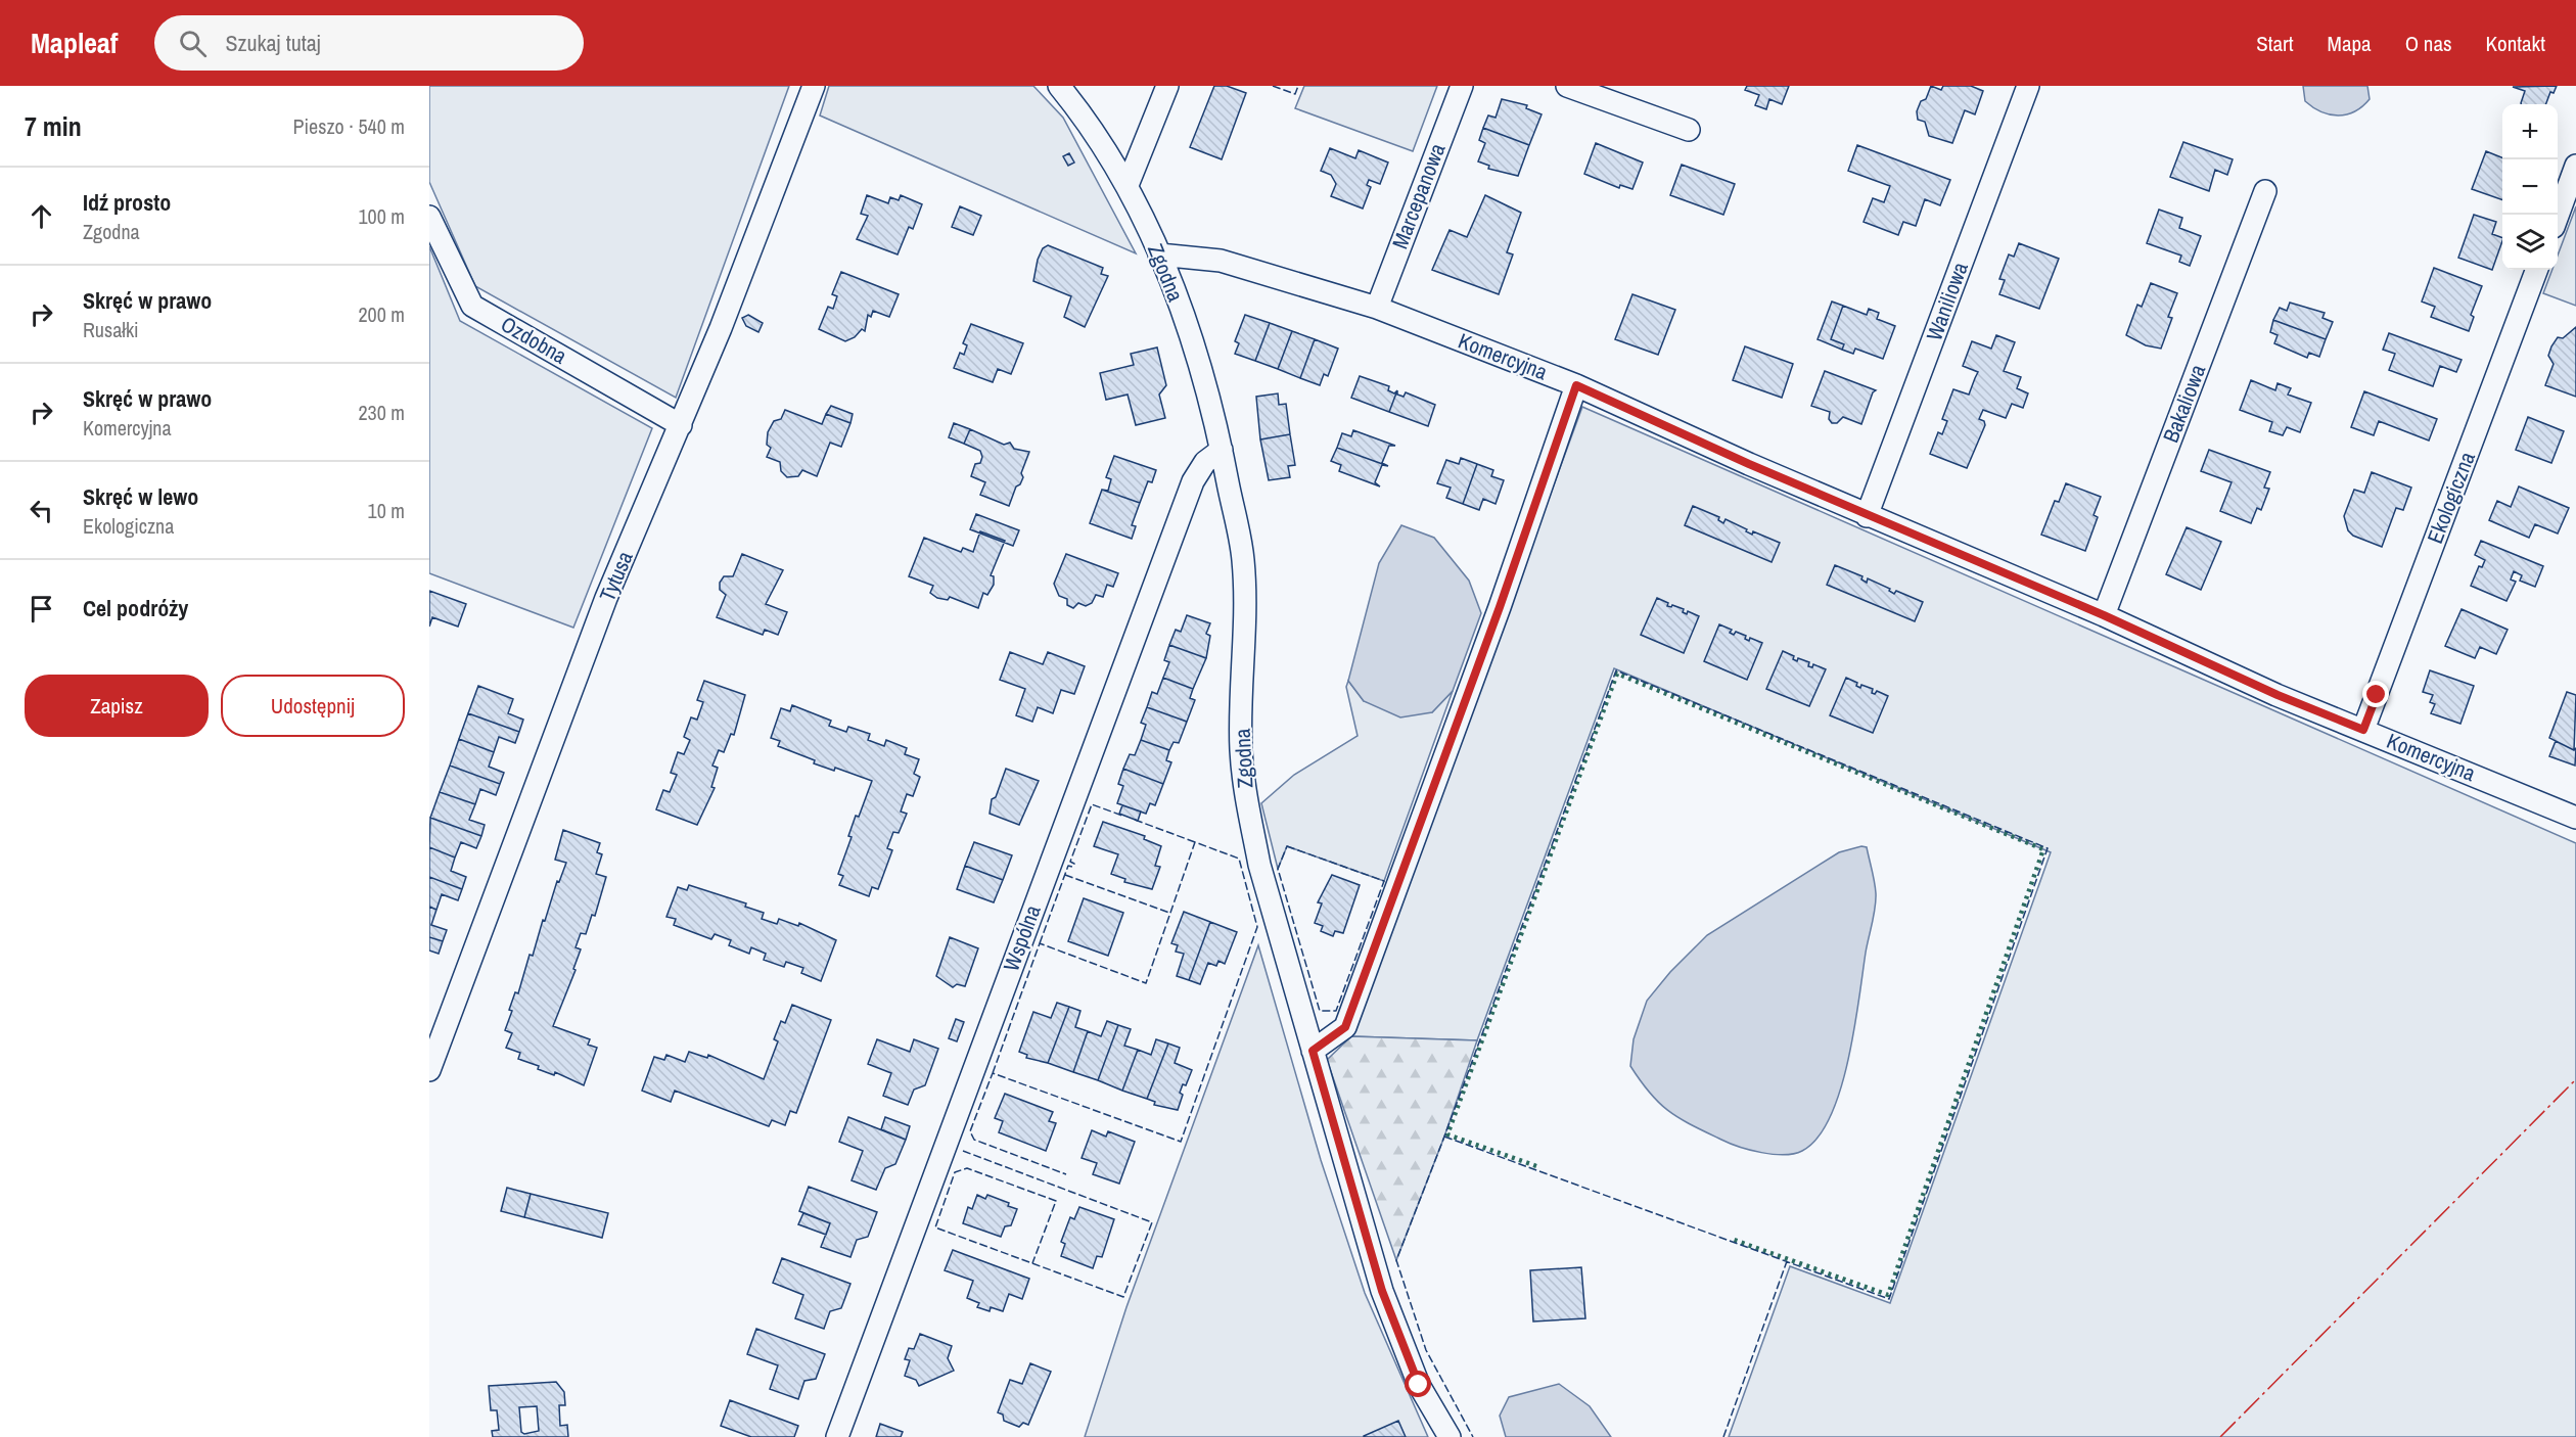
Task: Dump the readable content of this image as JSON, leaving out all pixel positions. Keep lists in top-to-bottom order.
{
  "streets": {
    "street": [
      "Marcepanowa",
      "Zgodna",
      "Waniliowa",
      "Ozdobna",
      "Komercyjna",
      "Bakaliowa",
      "Ekologiczna",
      "Tytusa",
      "Wspólna"
    ]
  },
  "crossings": [
    ["Marcepanowa", "Komercyjna"],
    ["Zgodna", "Komercyjna"],
    ["Zgodna", "Wspólna"],
    ["Waniliowa", "Komercyjna"],
    ["Ozdobna", "Tytusa"],
    ["Komercyjna", "Bakaliowa"],
    ["Komercyjna", "Ekologiczna"]
  ],
  "page": {
    "header": "Mapleaf",
    "search": "Szukaj tutaj",
    "nav": [
      "Start",
      "Mapa",
      "O nas",
      "Kontakt"
    ],
    "heading": ["7 min", "Pieszo · 540 m"],
    "map_buttons": ["+", "−"],
    "list": [
      ["Idź prosto", "Zgodna", "100 m"],
      ["Skręć w prawo", "Rusałki", "200 m"],
      ["Skręć w prawo", "Komercyjna", "230 m"],
      ["Skręć w lewo", "Ekologiczna", "10 m"],
      "Cel podróży"
    ],
    "buttons": ["Zapisz", "Udostępnij"]
  }
}
